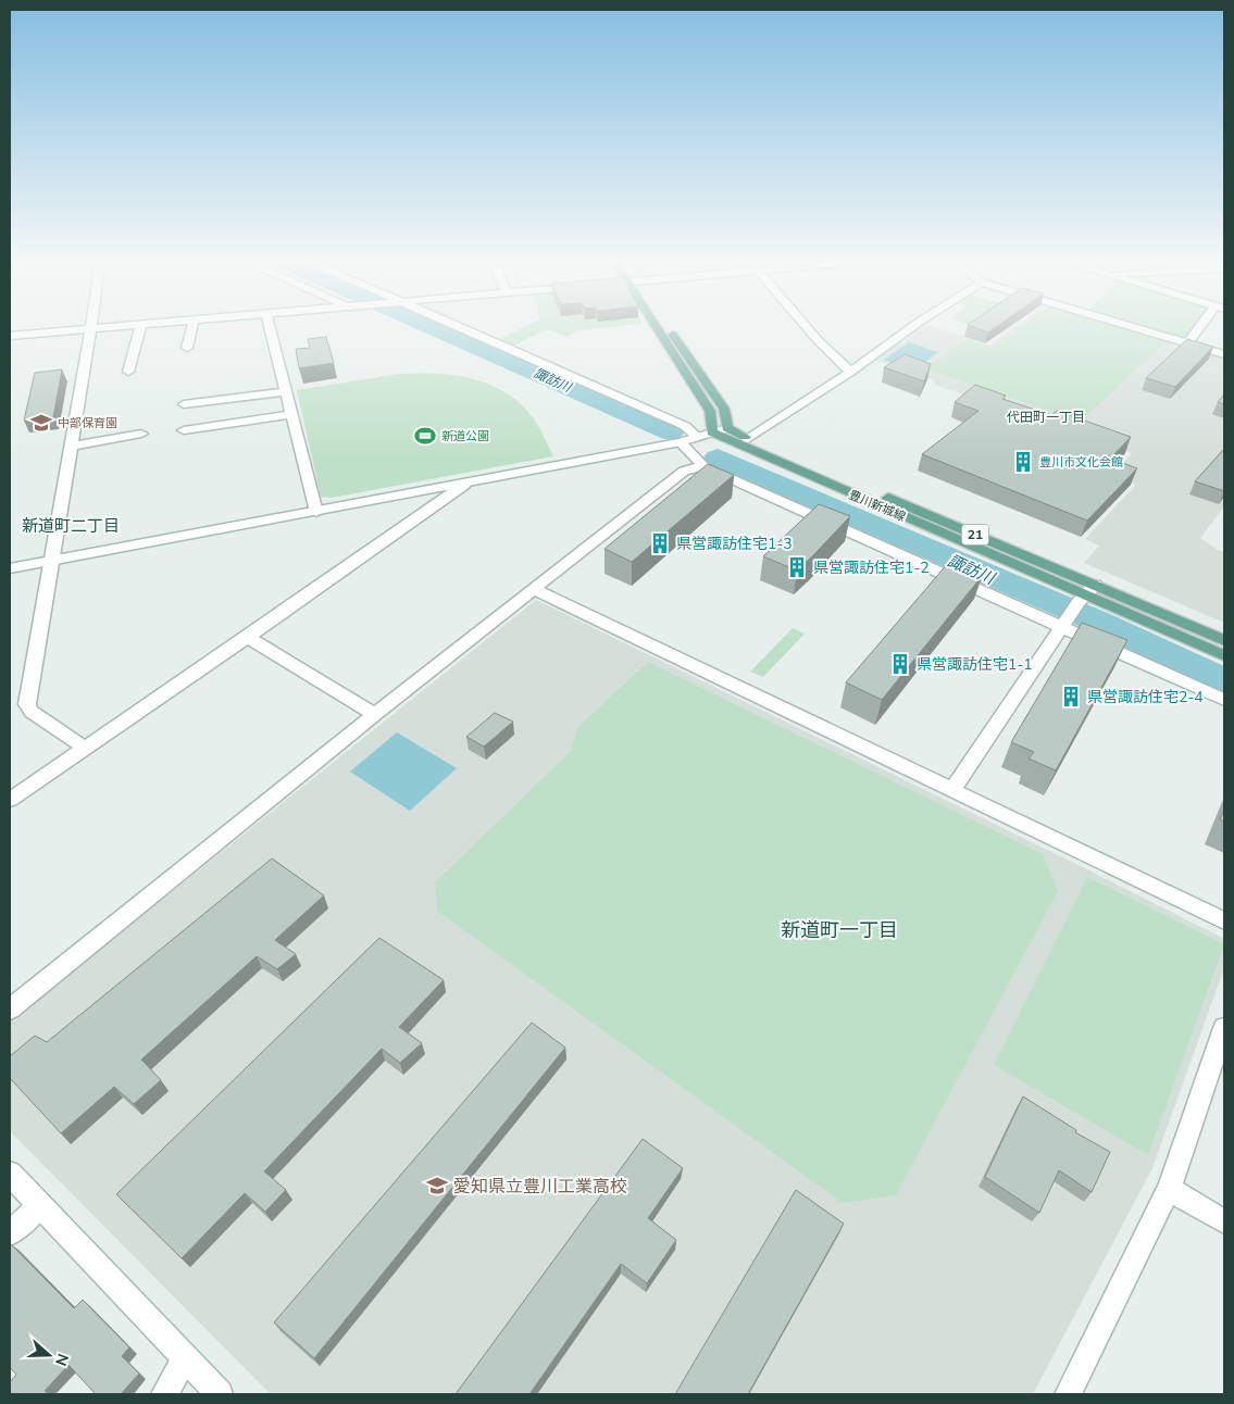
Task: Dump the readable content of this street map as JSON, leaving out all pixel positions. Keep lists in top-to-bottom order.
{
  "streets": {
    "main road": ["豊川新城線", "21"]
  },
  "districts": ["代田町一丁目", "新道町二丁目", "新道町一丁目"],
  "water": ["諏訪川"],
  "places": {
    "school or university": ["中部保育園", "愛知県立豊川工業高校"],
    "sports": ["新道公園"],
    "building": [
      "豊川市文化会館",
      "県営諏訪住宅1-3",
      "県営諏訪住宅1-2",
      "県営諏訪住宅1-1",
      "県営諏訪住宅2-4"
    ]
  },
  "north": "right"
}
